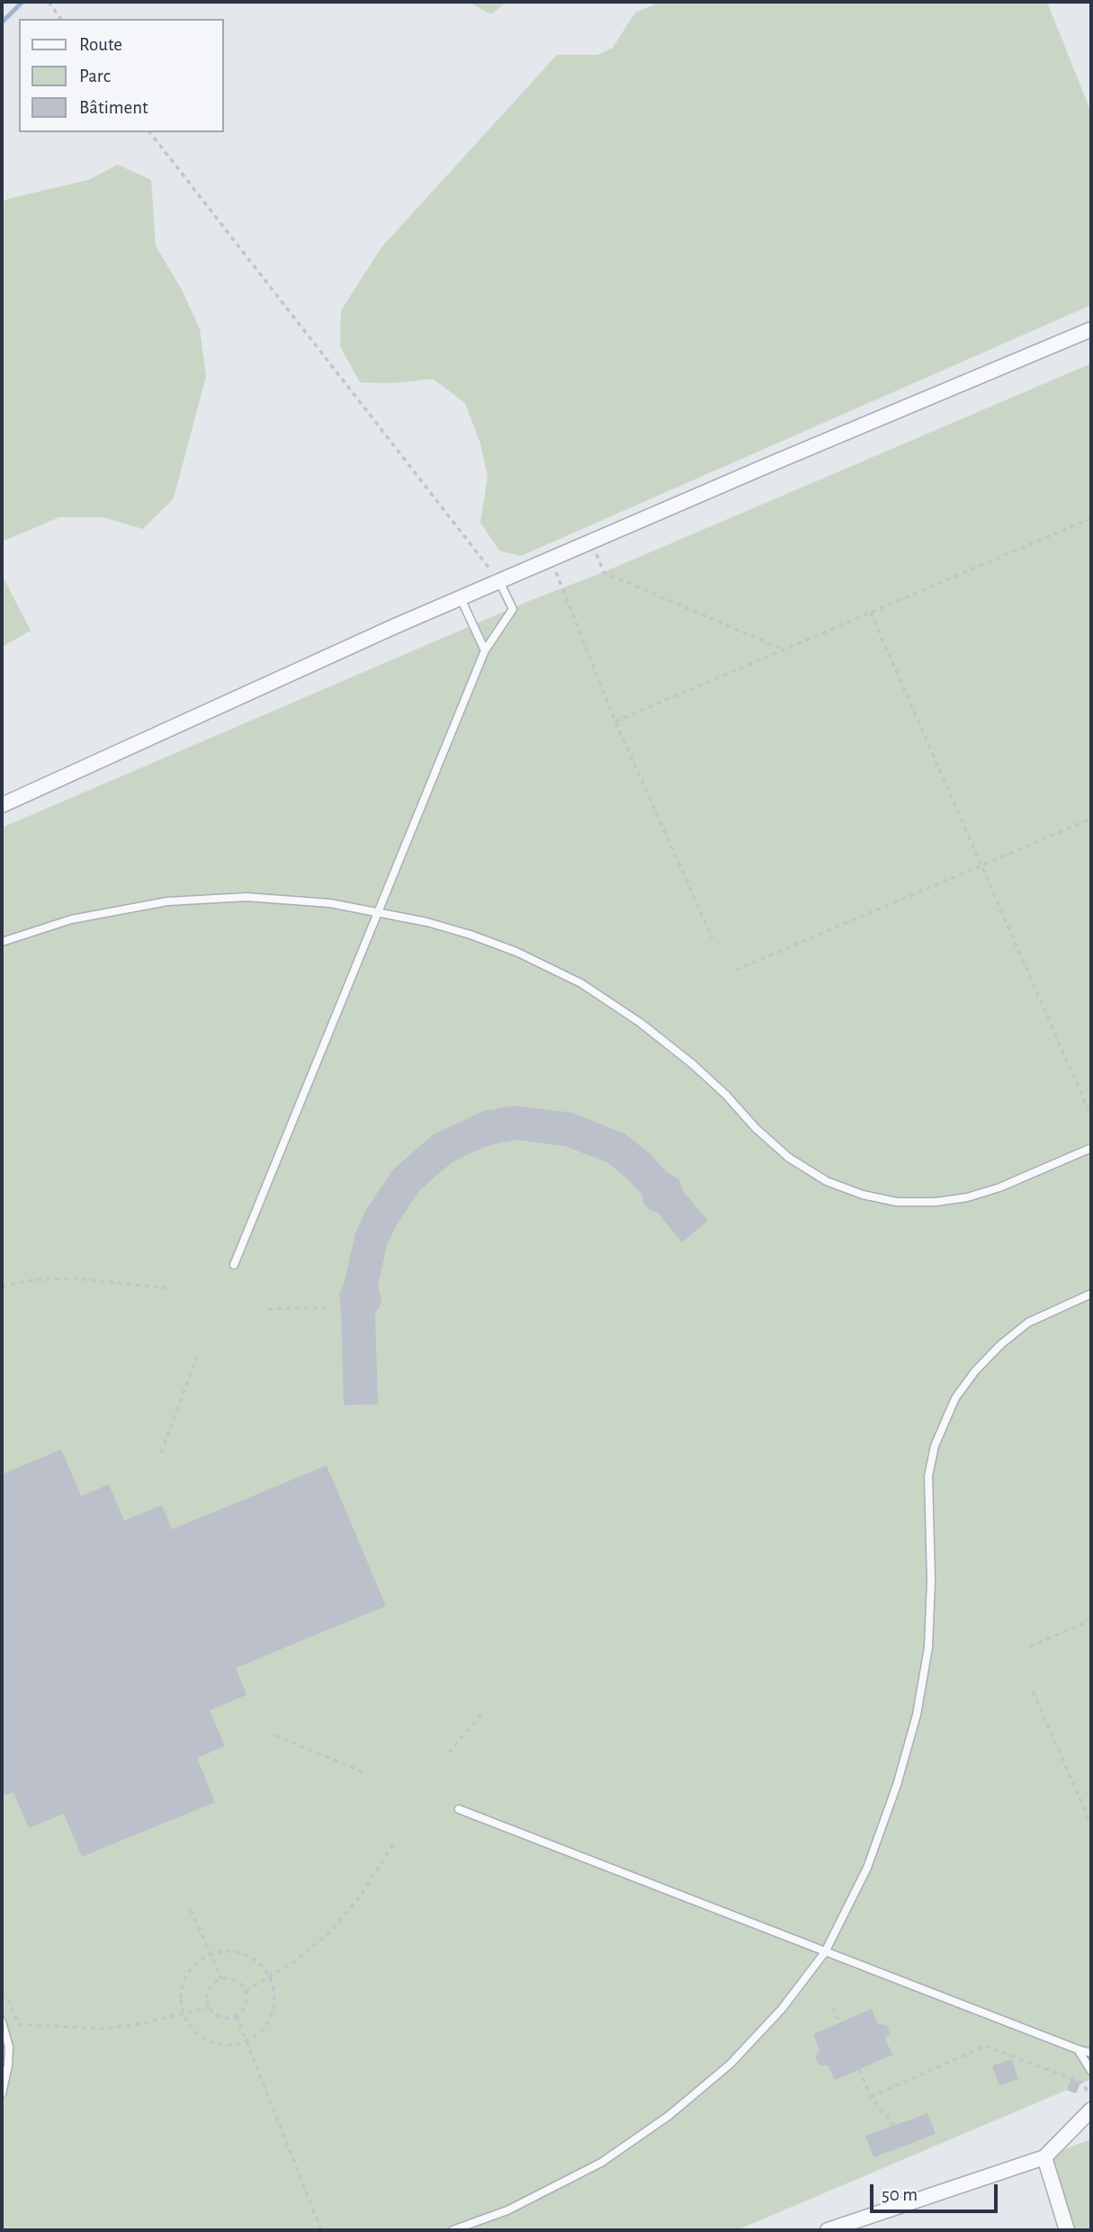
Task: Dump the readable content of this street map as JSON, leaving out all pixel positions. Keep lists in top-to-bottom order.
{
  "legend": ["Route", "Parc", "Bâtiment"],
  "scale_bar": "50 m"
}
